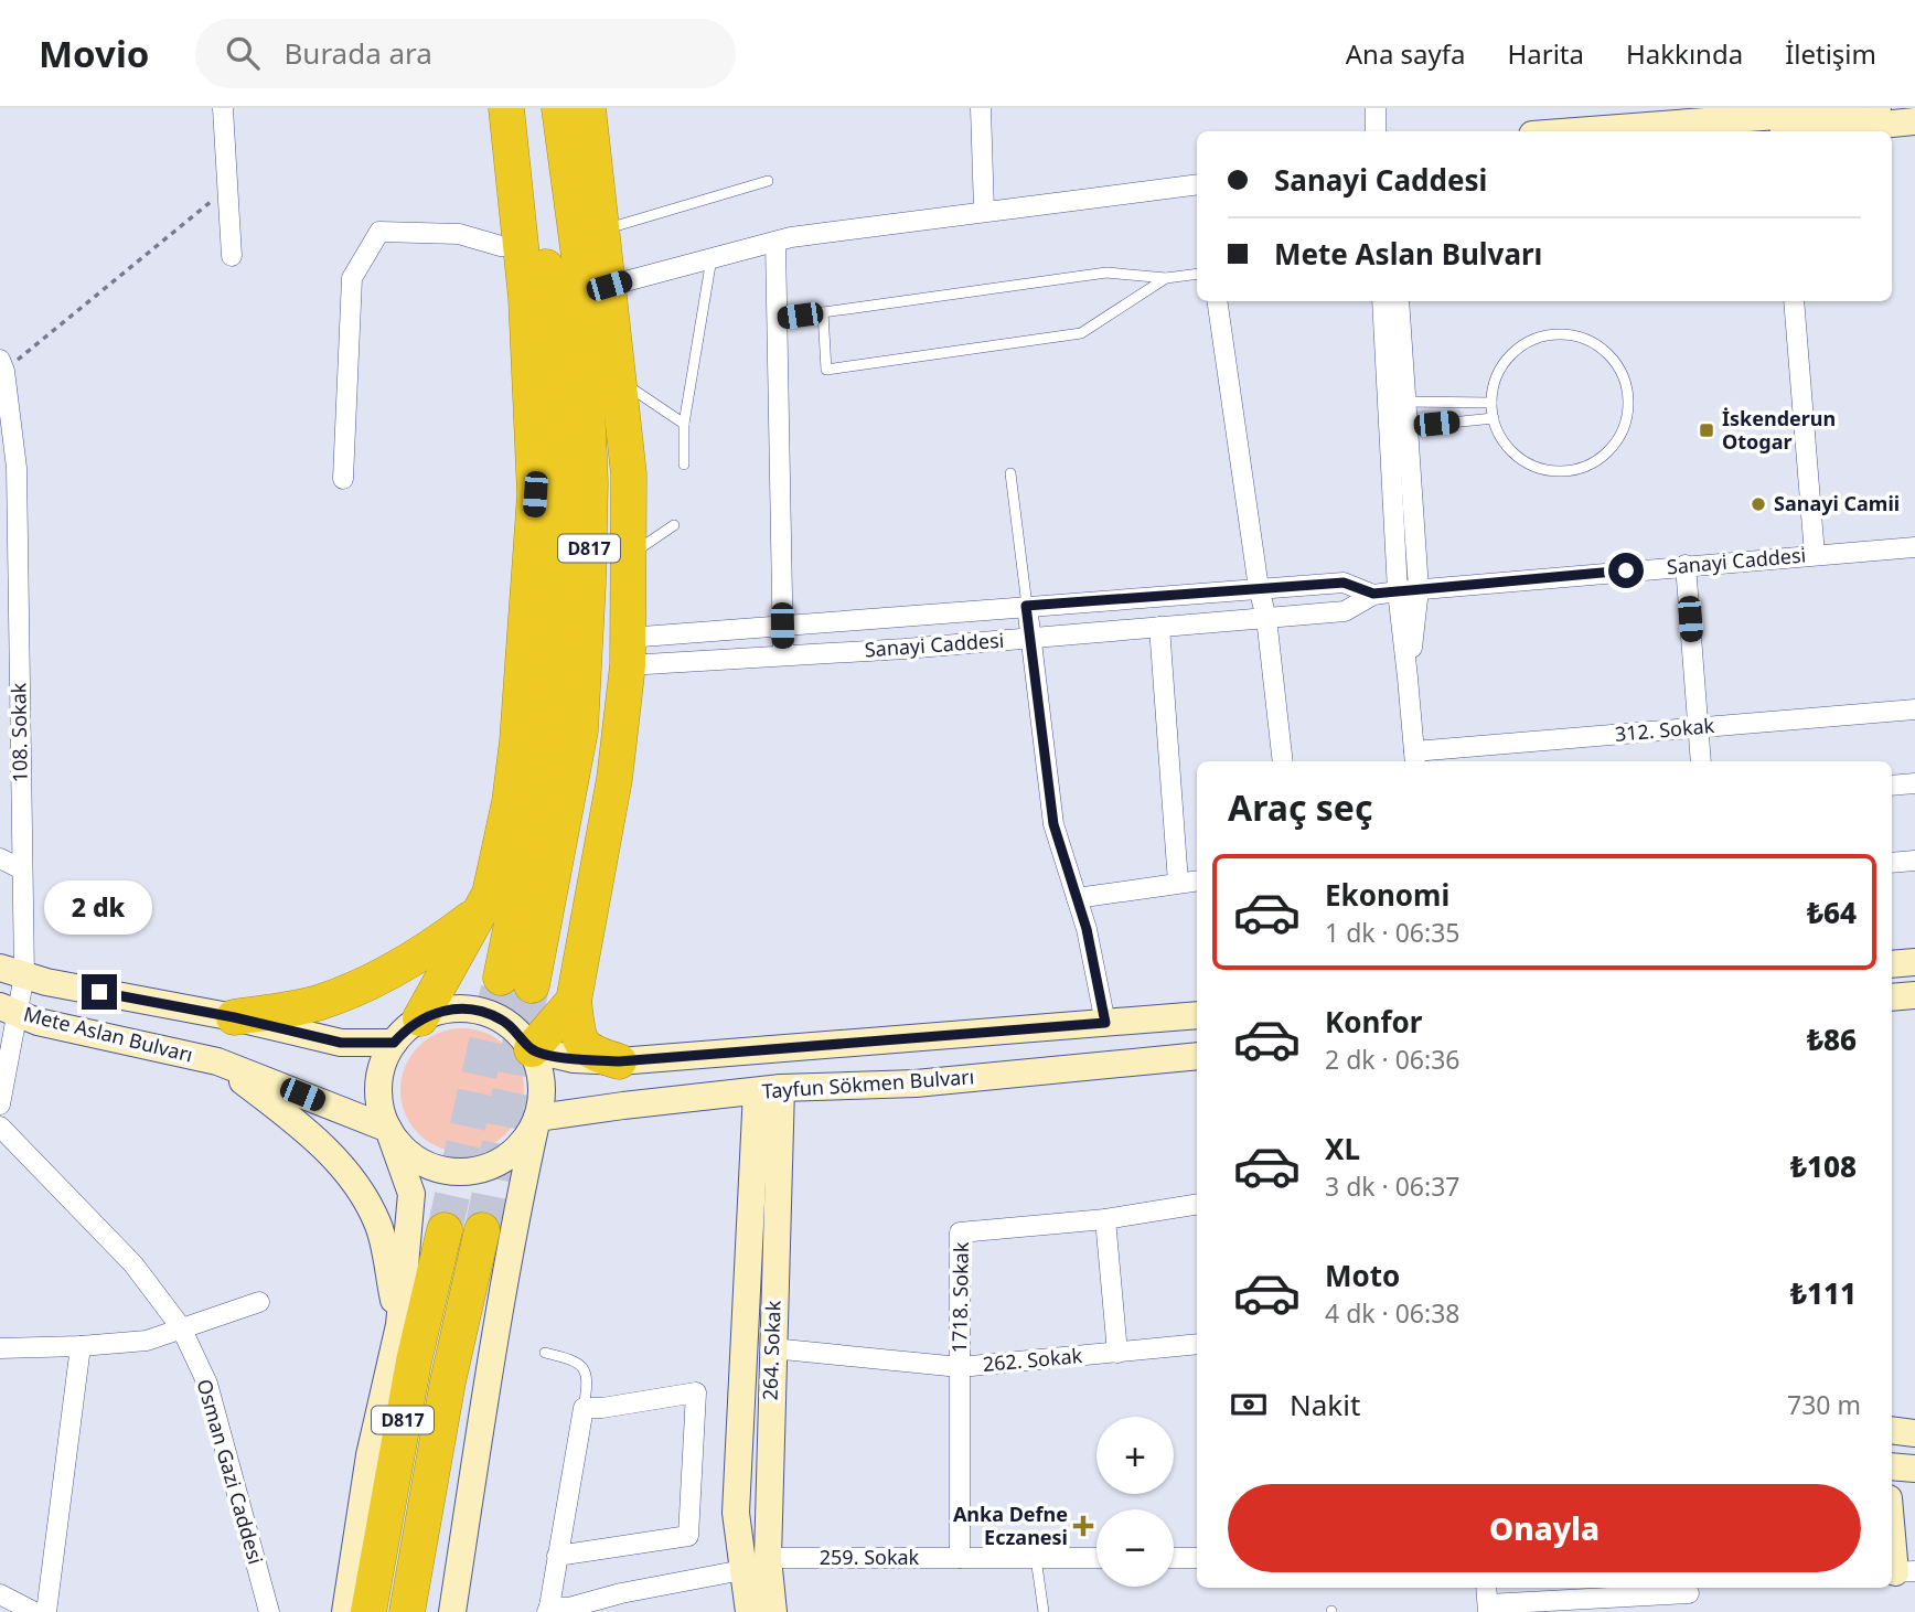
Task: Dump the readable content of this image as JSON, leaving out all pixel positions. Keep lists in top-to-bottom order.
{
  "streets": {
    "highway": ["D817"],
    "main road": ["Mete Aslan Bulvarı", "Tayfun Sökmen Bulvarı", "264. Sokak"],
    "street": [
      "Sanayi Caddesi",
      "312. Sokak",
      "108. Sokak",
      "1718. Sokak",
      "262. Sokak",
      "Osman Gazi Caddesi",
      "259. Sokak"
    ]
  },
  "crossings": [
    ["108. Sokak", "Mete Aslan Bulvarı"],
    ["Mete Aslan Bulvarı", "Tayfun Sökmen Bulvarı"],
    ["Tayfun Sökmen Bulvarı", "264. Sokak"],
    ["1718. Sokak", "262. Sokak"],
    ["1718. Sokak", "259. Sokak"],
    ["264. Sokak", "262. Sokak"],
    ["264. Sokak", "259. Sokak"]
  ],
  "places": {
    "transit": ["İskenderun Otogar"],
    "other": ["Sanayi Camii"],
    "health": ["Anka Defne Eczanesi"]
  },
  "page": {
    "header": "Movio",
    "search": "Burada ara",
    "nav": [
      "Ana sayfa",
      "Harita",
      "Hakkında",
      "İletişim"
    ],
    "banner": ["Sanayi Caddesi", "Mete Aslan Bulvarı"],
    "heading": "Araç seç",
    "list": [
      {
        "name": "Ekonomi",
        "note": "1 dk · 06:35",
        "value": "₺64"
      },
      {
        "name": "Konfor",
        "note": "2 dk · 06:36",
        "value": "₺86"
      },
      {
        "name": "XL",
        "note": "3 dk · 06:37",
        "value": "₺108"
      },
      {
        "name": "Moto",
        "note": "4 dk · 06:38",
        "value": "₺111"
      }
    ],
    "bubble": "2 dk",
    "pay": ["Nakit", "730 m"],
    "map_buttons": ["+", "−"],
    "buttons": "Onayla"
  }
}
